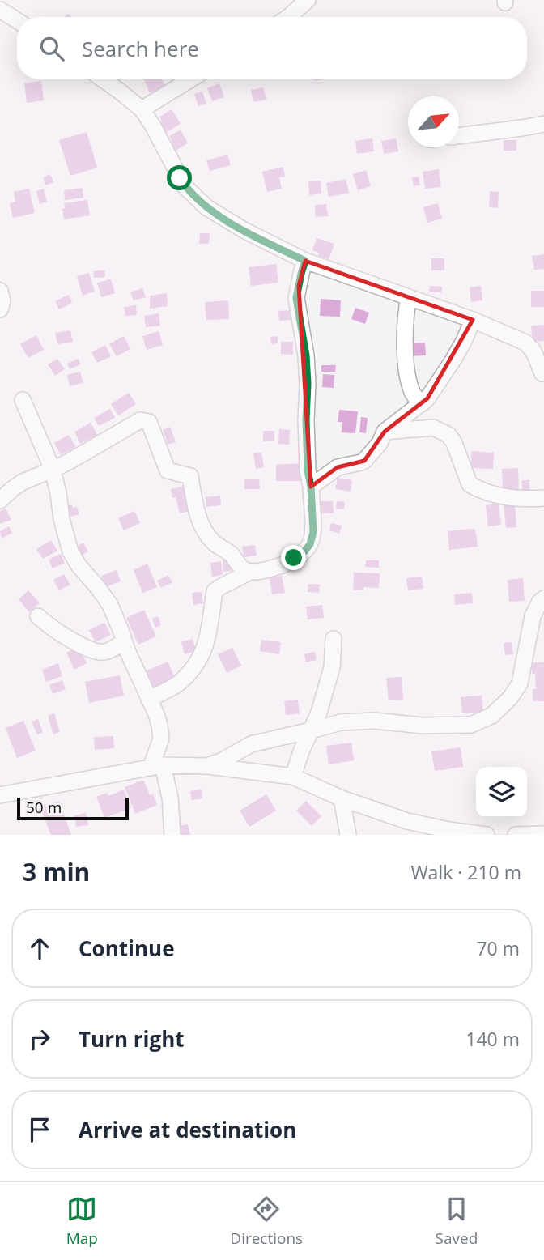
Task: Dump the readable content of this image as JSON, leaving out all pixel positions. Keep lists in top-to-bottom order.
{
  "scale_bar": "50 m",
  "north": "top right",
  "page": {
    "search": "Search here",
    "scale": "50 m",
    "heading": ["3 min", "Walk · 210 m"],
    "list": [
      ["Continue", "70 m"],
      ["Turn right", "140 m"],
      "Arrive at destination"
    ],
    "nav": ["Map", "Directions", "Saved"]
  }
}
